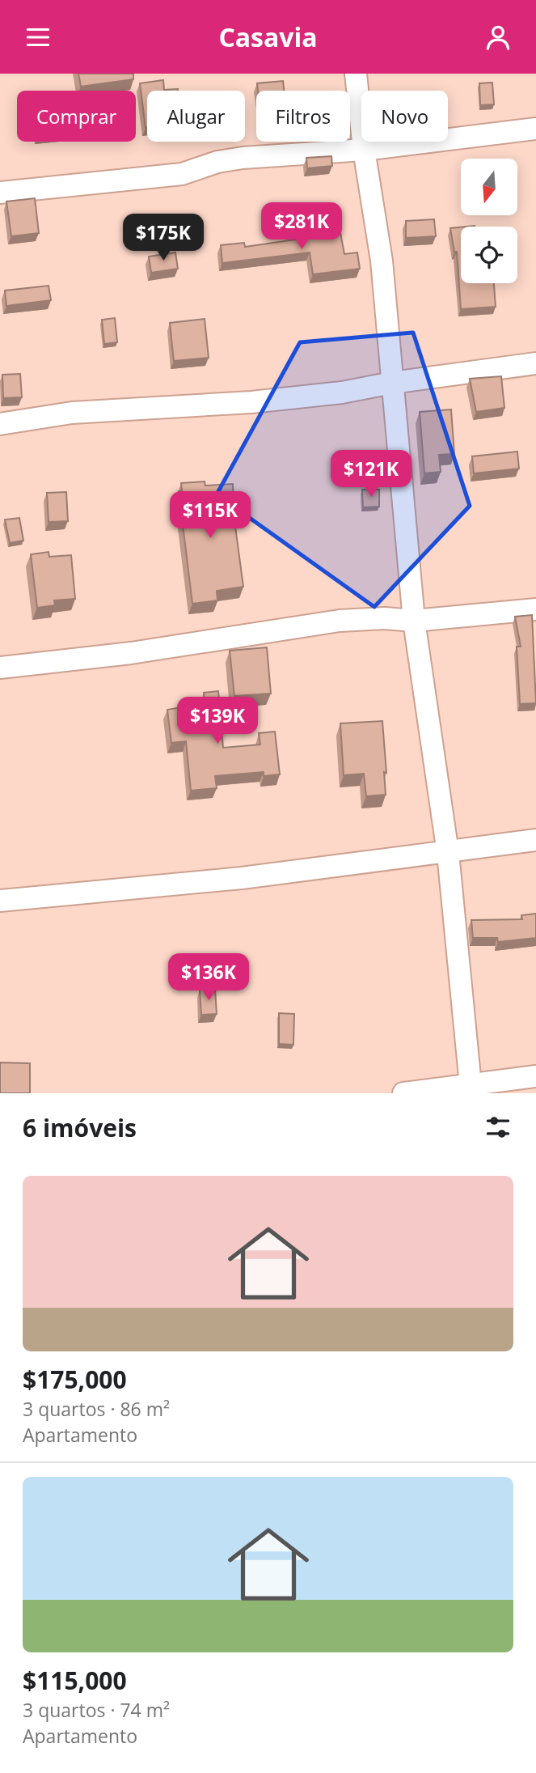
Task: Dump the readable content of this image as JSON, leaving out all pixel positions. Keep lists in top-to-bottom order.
{
  "north": "bottom",
  "page": {
    "header": "Casavia",
    "chip": [
      "Comprar",
      "Alugar",
      "Filtros",
      "Novo"
    ],
    "price": [
      "$281K",
      "$175K",
      "$121K",
      "$115K",
      "$139K",
      "$136K"
    ],
    "heading": "6 imóveis",
    "list": [
      {
        "name": "$175,000",
        "note": "3 quartos · 86 m² · Apartamento"
      },
      {
        "name": "$115,000",
        "note": "3 quartos · 74 m² · Apartamento"
      }
    ]
  }
}
